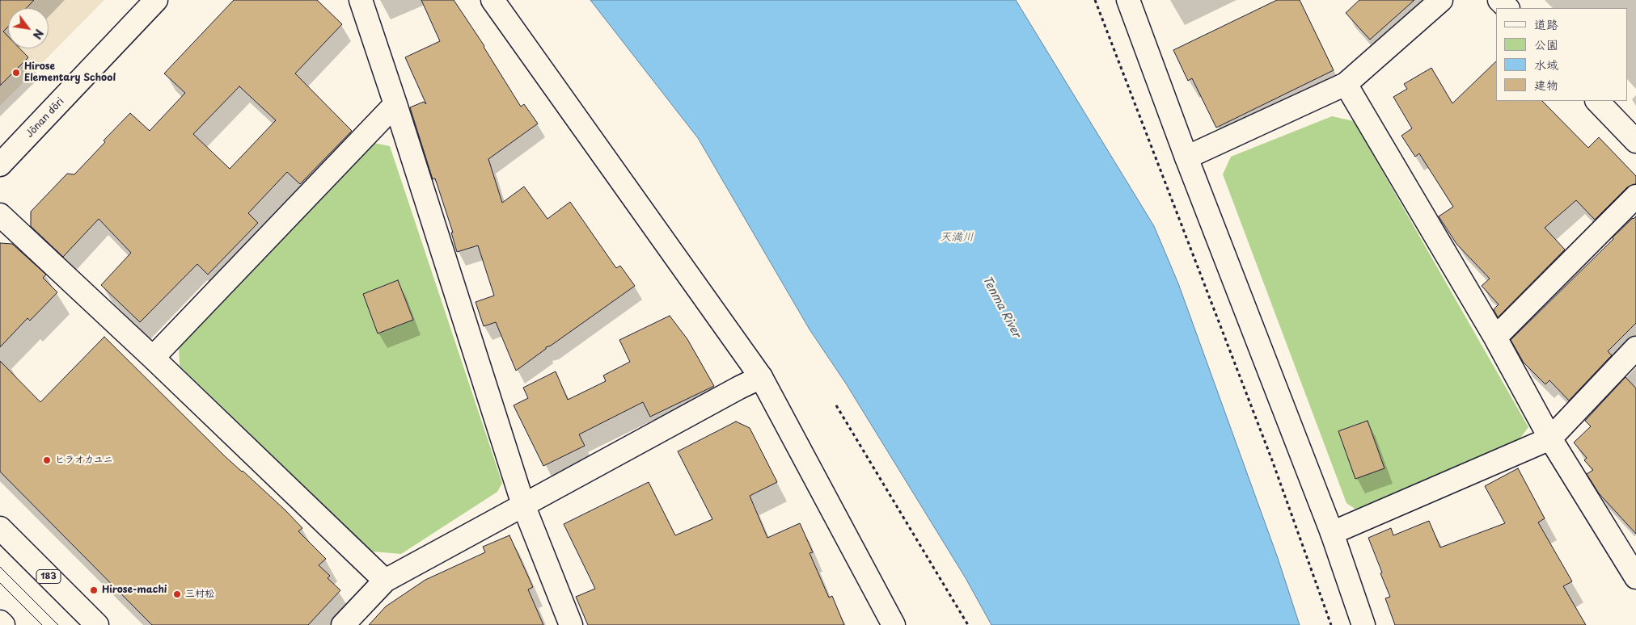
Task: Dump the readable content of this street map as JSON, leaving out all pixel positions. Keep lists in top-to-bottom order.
{
  "streets": {
    "main road": ["Jōnan dōri", "183"]
  },
  "water": ["天満川", "Tenma River"],
  "places": [
    "Hirose Elementary School",
    "ヒラオカユニ",
    "Hirose-machi",
    "三村松"
  ],
  "legend": [
    "道路",
    "公園",
    "水域",
    "建物"
  ],
  "north": "bottom right"
}
